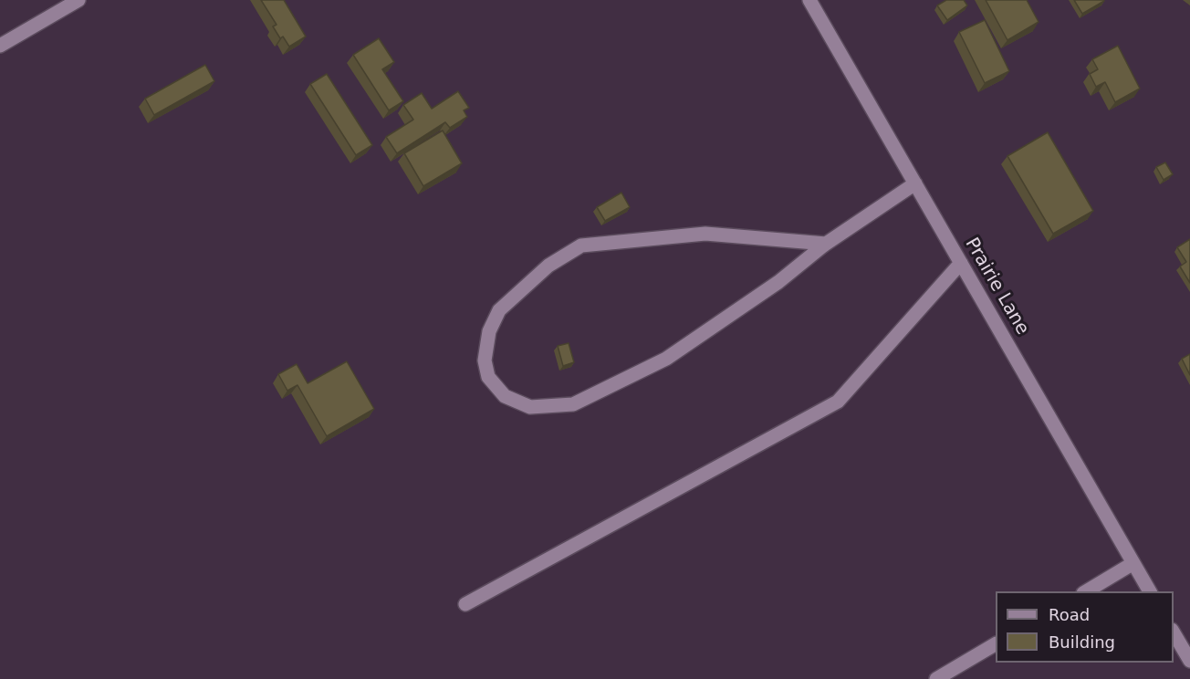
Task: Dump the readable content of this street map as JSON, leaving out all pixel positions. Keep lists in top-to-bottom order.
{
  "streets": {
    "street": ["Prairie Lane"]
  },
  "legend": ["Road", "Building"]
}
